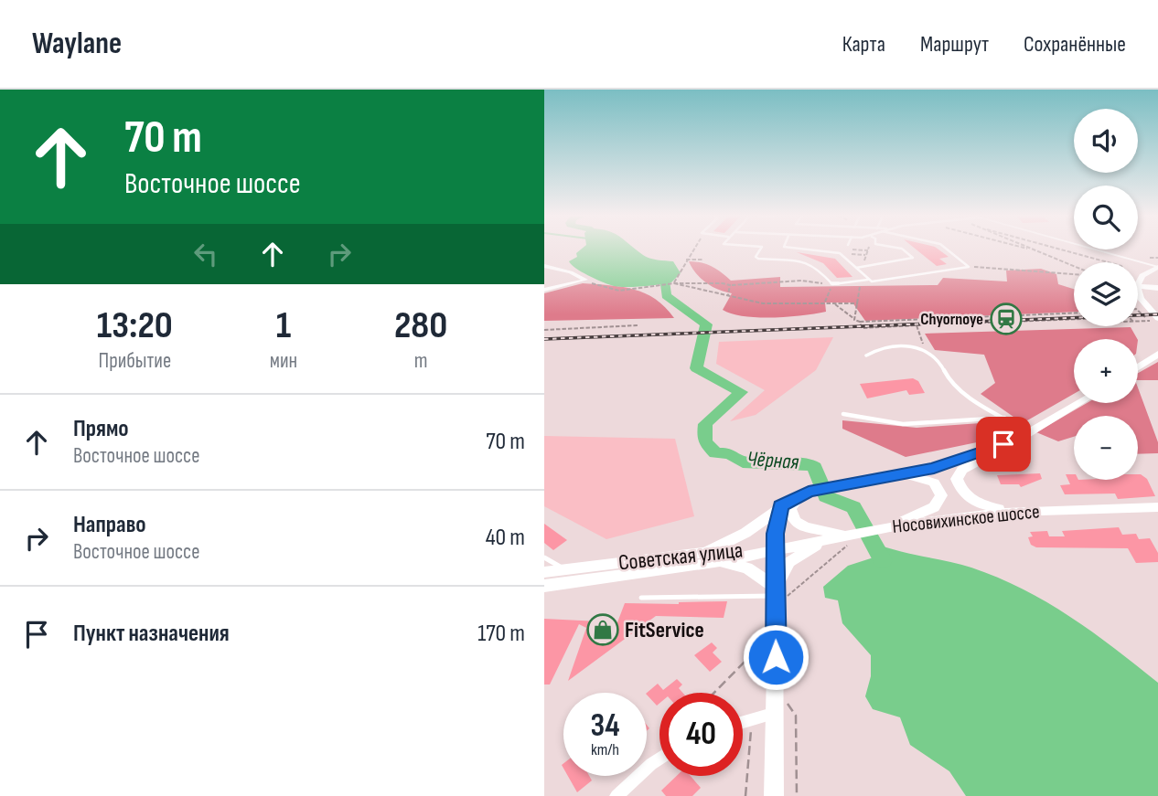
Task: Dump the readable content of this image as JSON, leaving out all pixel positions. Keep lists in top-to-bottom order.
{
  "streets": {
    "main road": ["Носовихинское шоссе", "Советская улица"]
  },
  "crossings": [
    ["Носовихинское шоссе", "Советская улица"]
  ],
  "water": ["Чёрная"],
  "places": {
    "station": ["Chyornoye"],
    "shop": ["FitService"]
  },
  "page": {
    "header": "Waylane",
    "nav": ["Карта", "Маршрут", "Сохранённые"],
    "turn": ["70 m", "Восточное шоссе"],
    "map_buttons": ["+", "−"],
    "eta": [
      "13:20",
      "Прибытие",
      "1",
      "мин",
      "280",
      "m"
    ],
    "list": [
      {
        "name": "Прямо",
        "note": "Восточное шоссе",
        "value": "70 m"
      },
      {
        "name": "Направо",
        "note": "Восточное шоссе",
        "value": "40 m"
      },
      {
        "name": "Пункт назначения",
        "value": "170 m"
      }
    ],
    "speed": "34 km/h",
    "limit": "40"
  }
}
